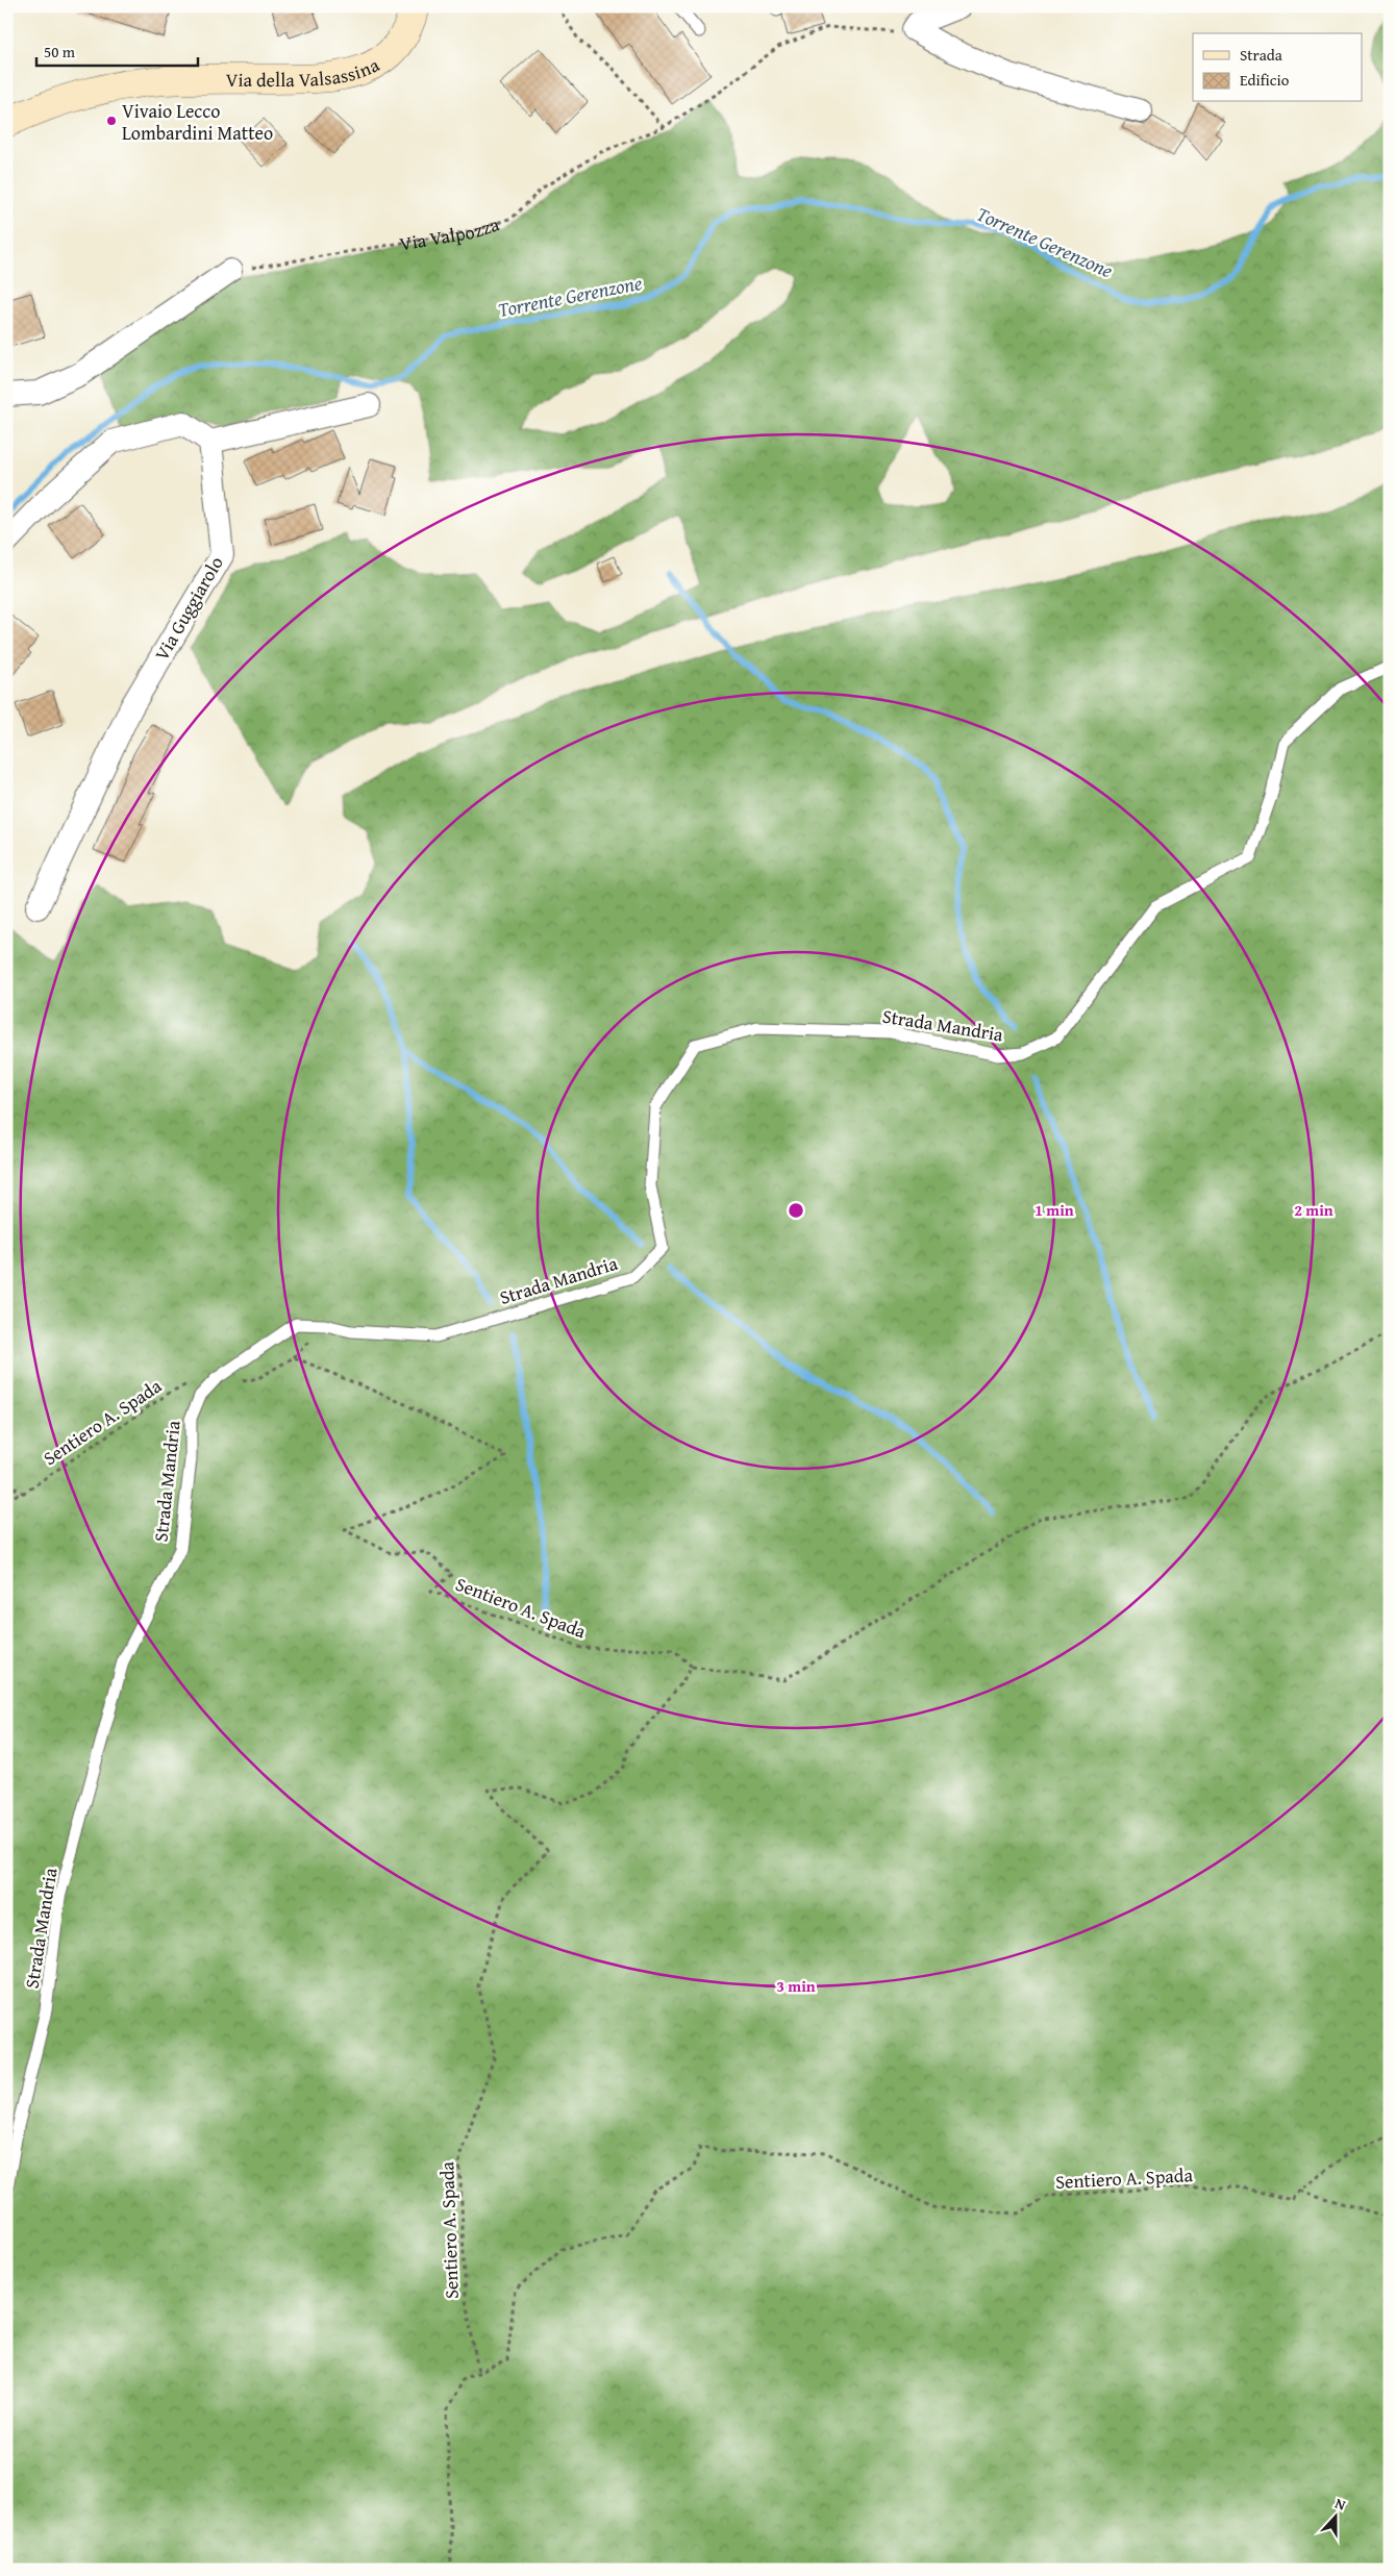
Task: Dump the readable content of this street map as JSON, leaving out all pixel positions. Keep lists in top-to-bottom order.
{
  "streets": {
    "main road": ["Via della Valsassina"],
    "street": ["Via Guggiarolo"],
    "lane": ["Strada Mandria"],
    "path": ["Via Valpozza", "Sentiero A. Spada"]
  },
  "crossings": [
    ["Strada Mandria", "Sentiero A. Spada"]
  ],
  "water": ["Torrente Gerenzone"],
  "places": ["Vivaio Lecco Lombardini Matteo"],
  "legend": ["Strada", "Edificio"],
  "scale_bar": "50 m",
  "north": "top",
  "rings": ["1 min", "2 min", "3 min"]
}
